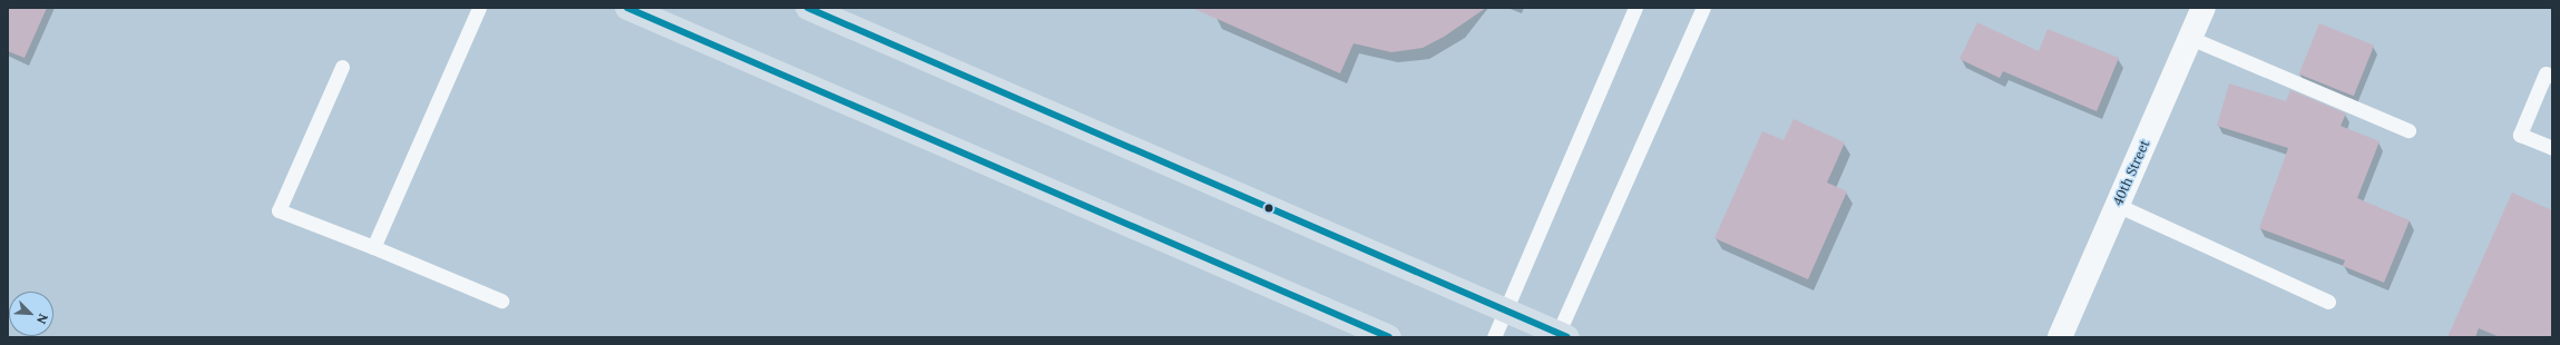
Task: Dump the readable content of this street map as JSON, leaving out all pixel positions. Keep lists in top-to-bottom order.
{
  "streets": {
    "street": ["40th Street"]
  },
  "north": "bottom right"
}
